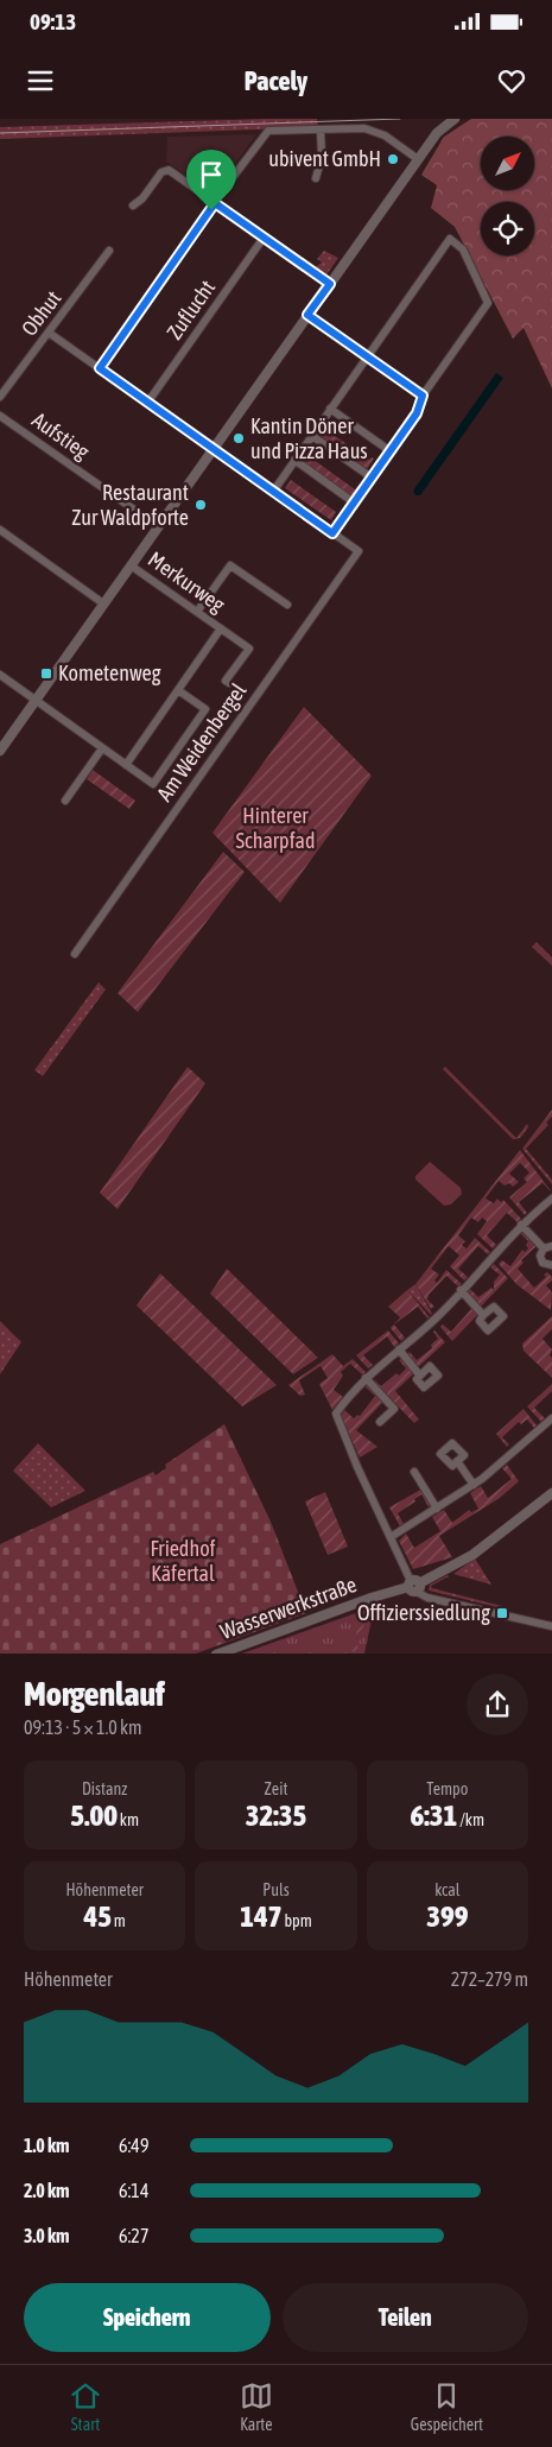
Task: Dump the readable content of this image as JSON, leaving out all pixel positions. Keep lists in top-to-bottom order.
{
  "streets": {
    "street": [
      "Zuflucht",
      "Obhut",
      "Aufstieg",
      "Merkurweg",
      "Am Weidenbergel",
      "Wasserwerkstraße"
    ]
  },
  "parks": ["Hinterer Scharpfad", "Friedhof Käfertal"],
  "places": {
    "other": ["ubivent GmbH", "Kantin Döner und Pizza Haus", "Restaurant Zur Waldpforte"],
    "transit": ["Kometenweg", "Offizierssiedlung"]
  },
  "north": "top right",
  "page": {
    "status": "09:13",
    "header": "Pacely",
    "heading": ["Morgenlauf", "09:13 · 5 × 1.0 km"],
    "stats": [
      ["Distanz", "5.00 km"],
      ["Zeit", "32:35"],
      ["Tempo", "6:31 /km"],
      ["Höhenmeter", "45 m"],
      ["Puls", "147 bpm"],
      ["kcal", "399"]
    ],
    "chart": ["Höhenmeter", "272–279 m"],
    "list": [
      {
        "name": "1.0 km",
        "note": "6:49"
      },
      {
        "name": "2.0 km",
        "note": "6:14"
      },
      {
        "name": "3.0 km",
        "note": "6:27"
      }
    ],
    "buttons": ["Speichern", "Teilen"],
    "tabs": ["Start", "Karte", "Gespeichert"]
  }
}
